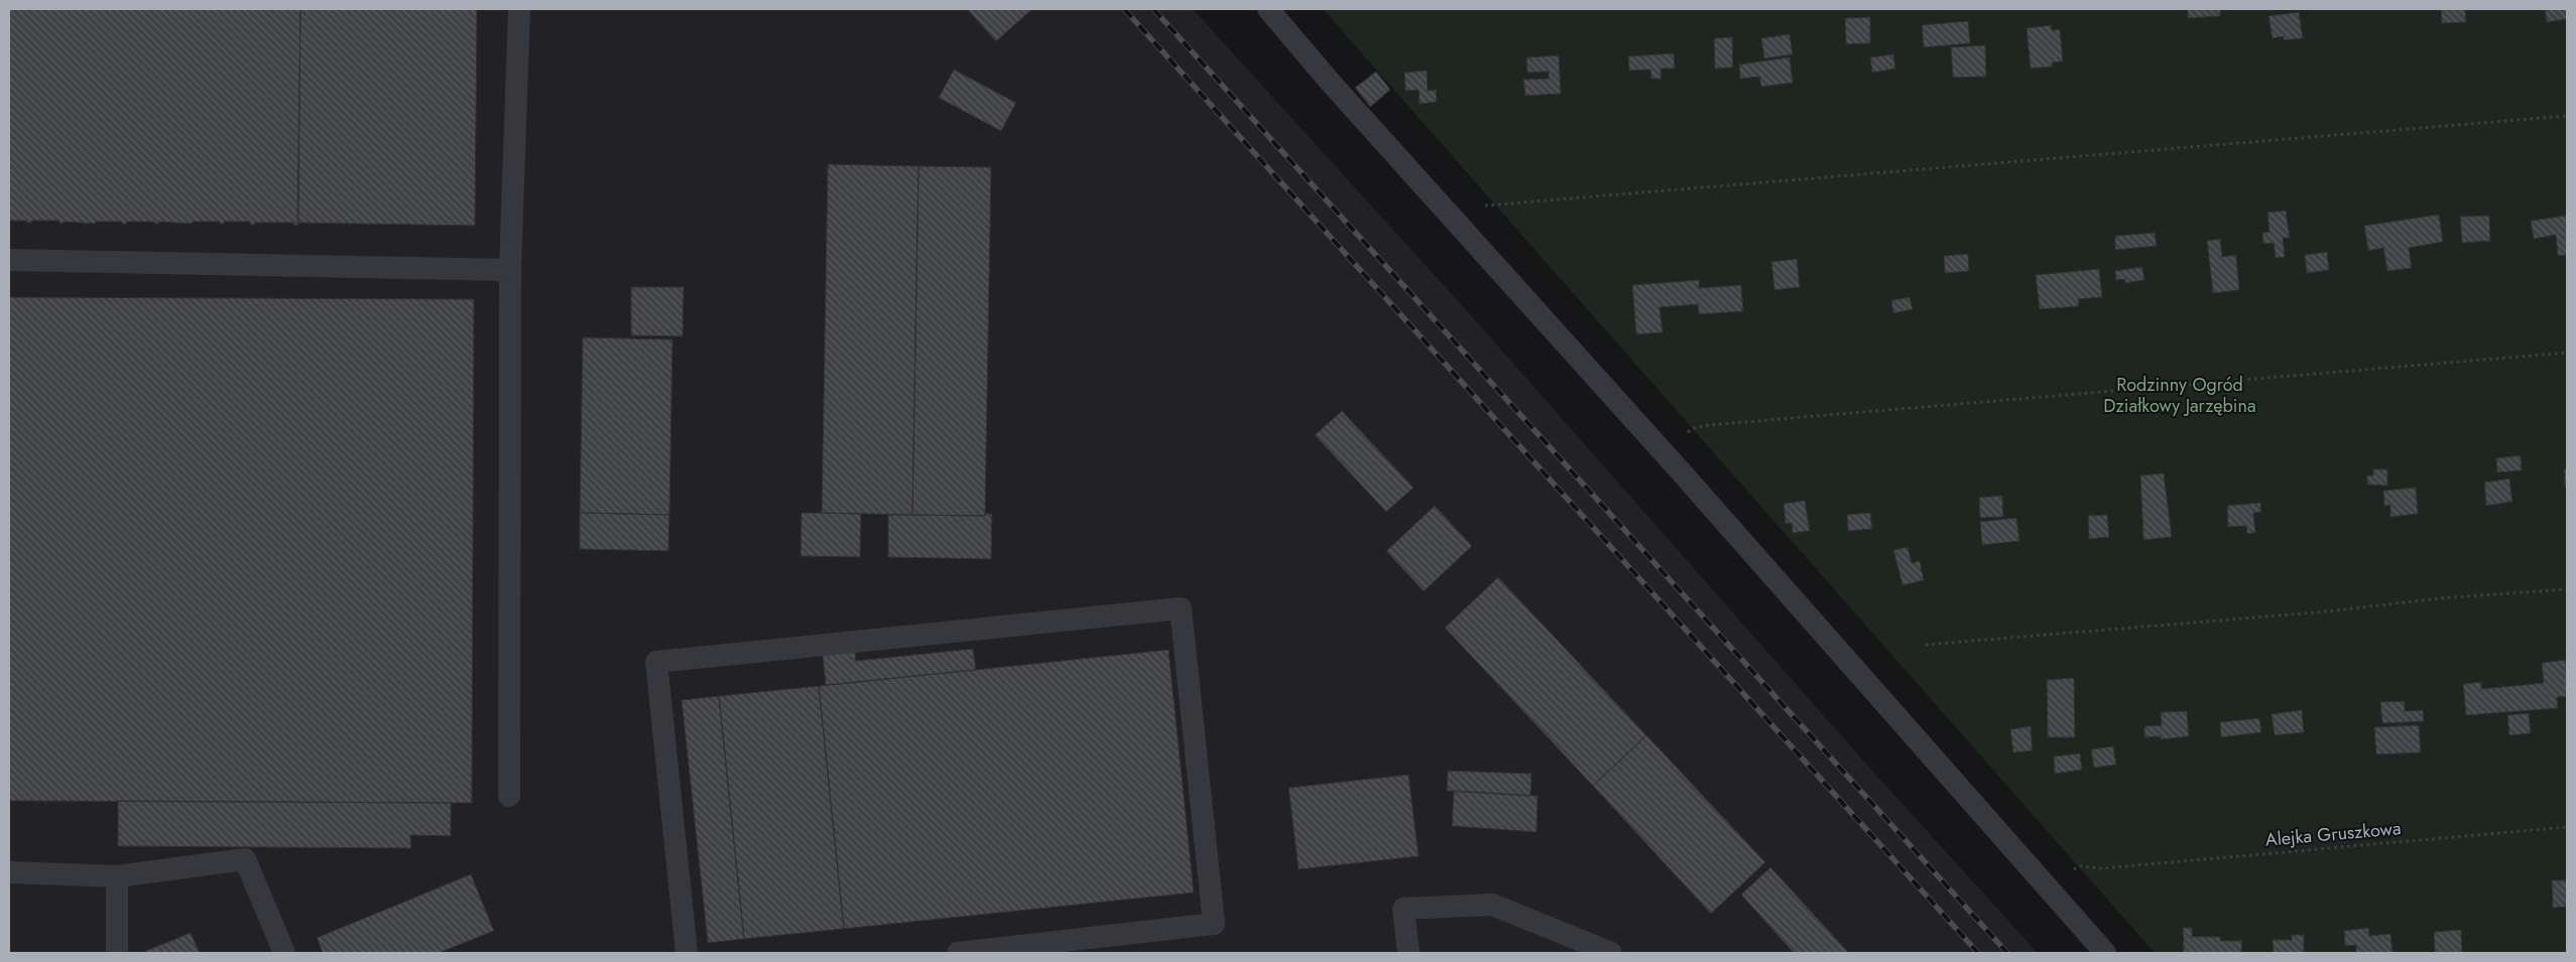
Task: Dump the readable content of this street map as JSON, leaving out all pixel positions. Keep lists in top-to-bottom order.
{
  "streets": {
    "path": ["Alejka Gruszkowa"]
  },
  "parks": ["Rodzinny Ogród Działkowy Jarzębina"]
}
